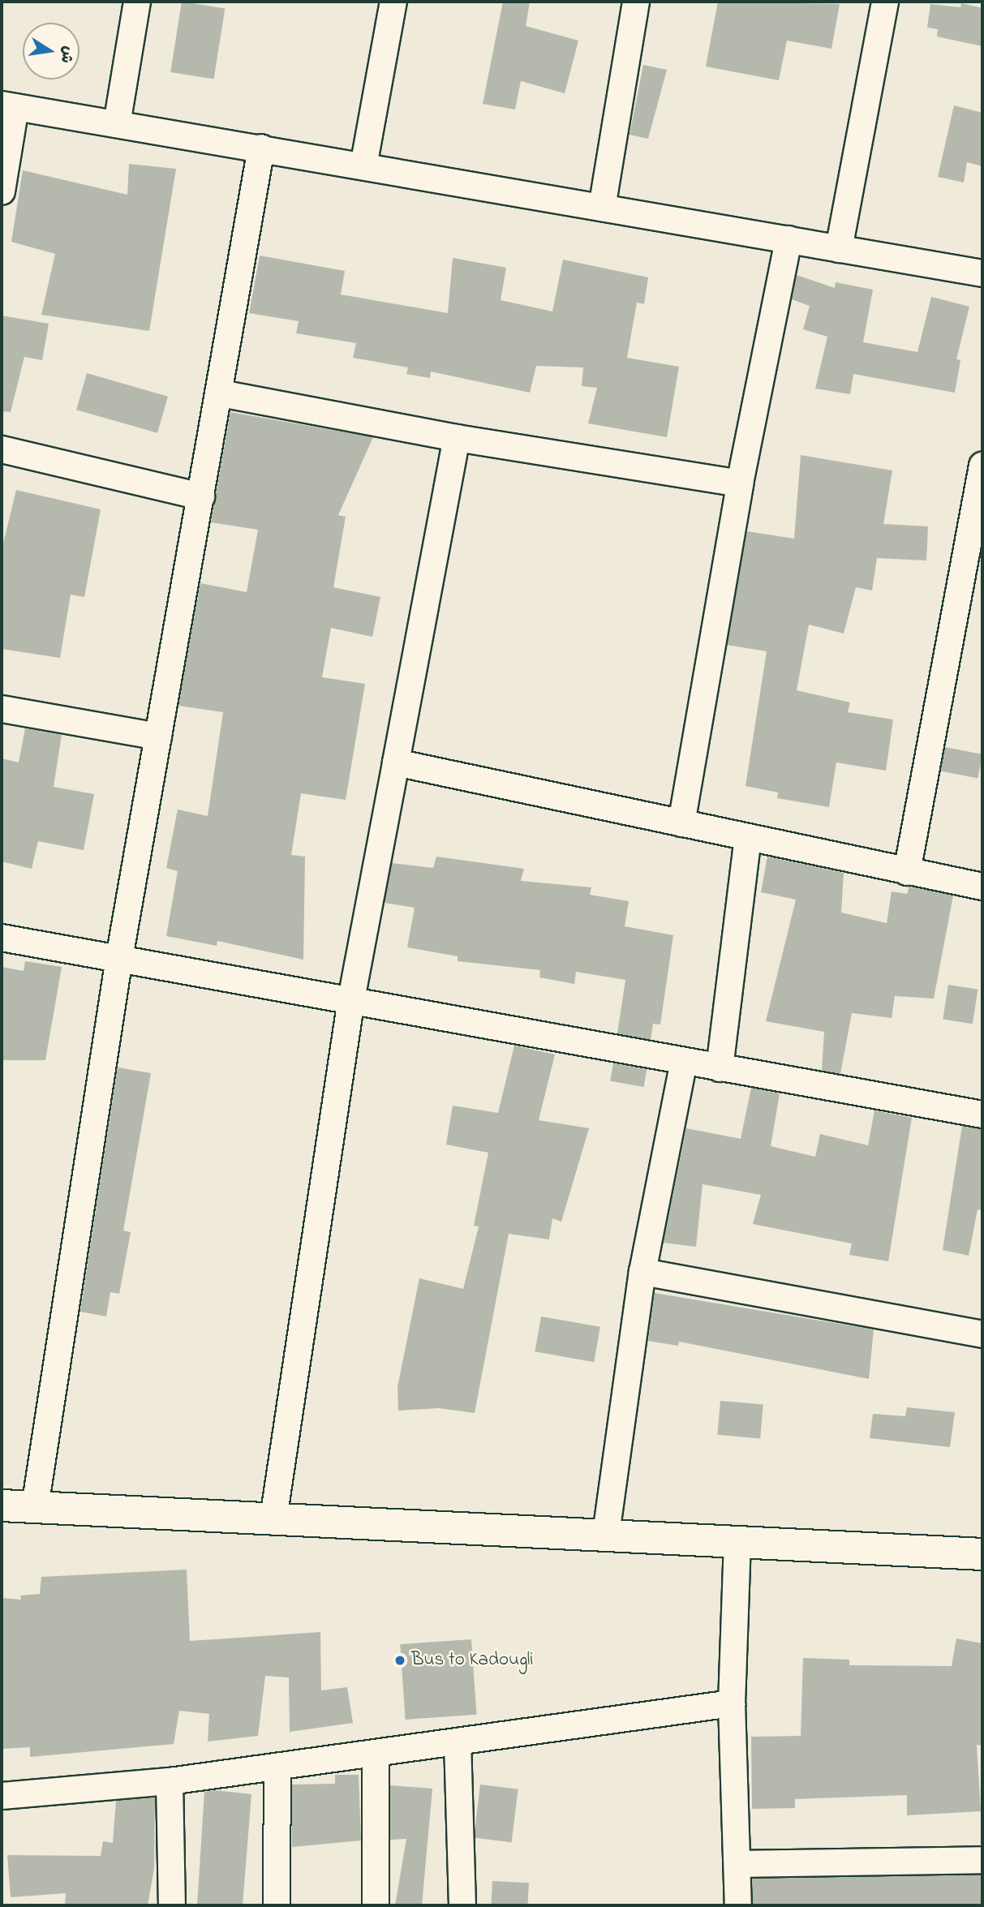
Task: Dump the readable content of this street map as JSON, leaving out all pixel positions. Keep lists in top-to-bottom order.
{
  "places": ["Bus to Kadougli"],
  "north": "right"
}
